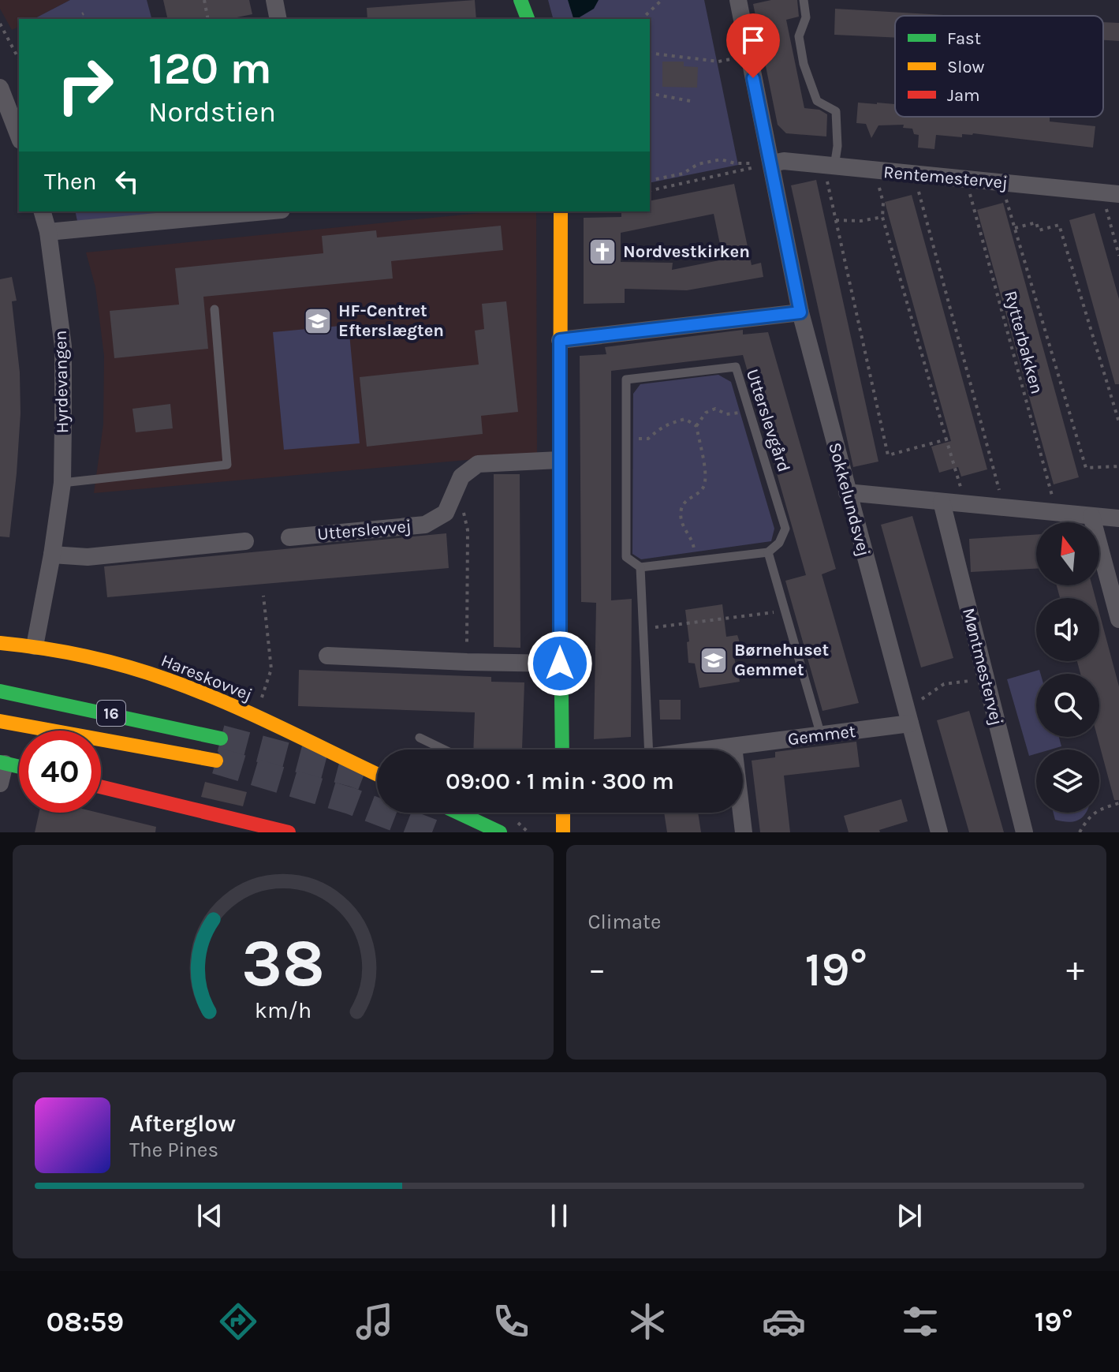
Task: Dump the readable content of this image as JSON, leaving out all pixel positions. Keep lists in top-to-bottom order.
{
  "streets": {
    "street": [
      "Rentemestervej",
      "Hyrdevangen",
      "Sokkelundsvej",
      "Utterslevvej",
      "Møntmestervej",
      "Hareskovvej",
      "16",
      "Gemmet"
    ],
    "lane": ["Utterslevgård"],
    "path": ["Rytterbakken"]
  },
  "crossings": [
    ["Rentemestervej", "Rytterbakken"],
    ["Rentemestervej", "Sokkelundsvej"],
    ["Hyrdevangen", "Hareskovvej"],
    ["Sokkelundsvej", "Gemmet"]
  ],
  "places": {
    "church": ["Nordvestkirken"],
    "school or university": ["HF-Centret Efterslægten", "Børnehuset Gemmet"]
  },
  "legend": ["Fast", "Slow", "Jam"],
  "north": "top",
  "page": {
    "turn": ["120 m", "Nordstien"],
    "then": "Then",
    "limit": "40",
    "trip": "09:00 · 1 min · 300 m",
    "tile": "Climate",
    "heat": ["−", "19°", "+"],
    "song": ["Afterglow", "The Pines"],
    "tabs": ["08:59", "19°"],
    "gauge": ["38", "km/h"]
  }
}
